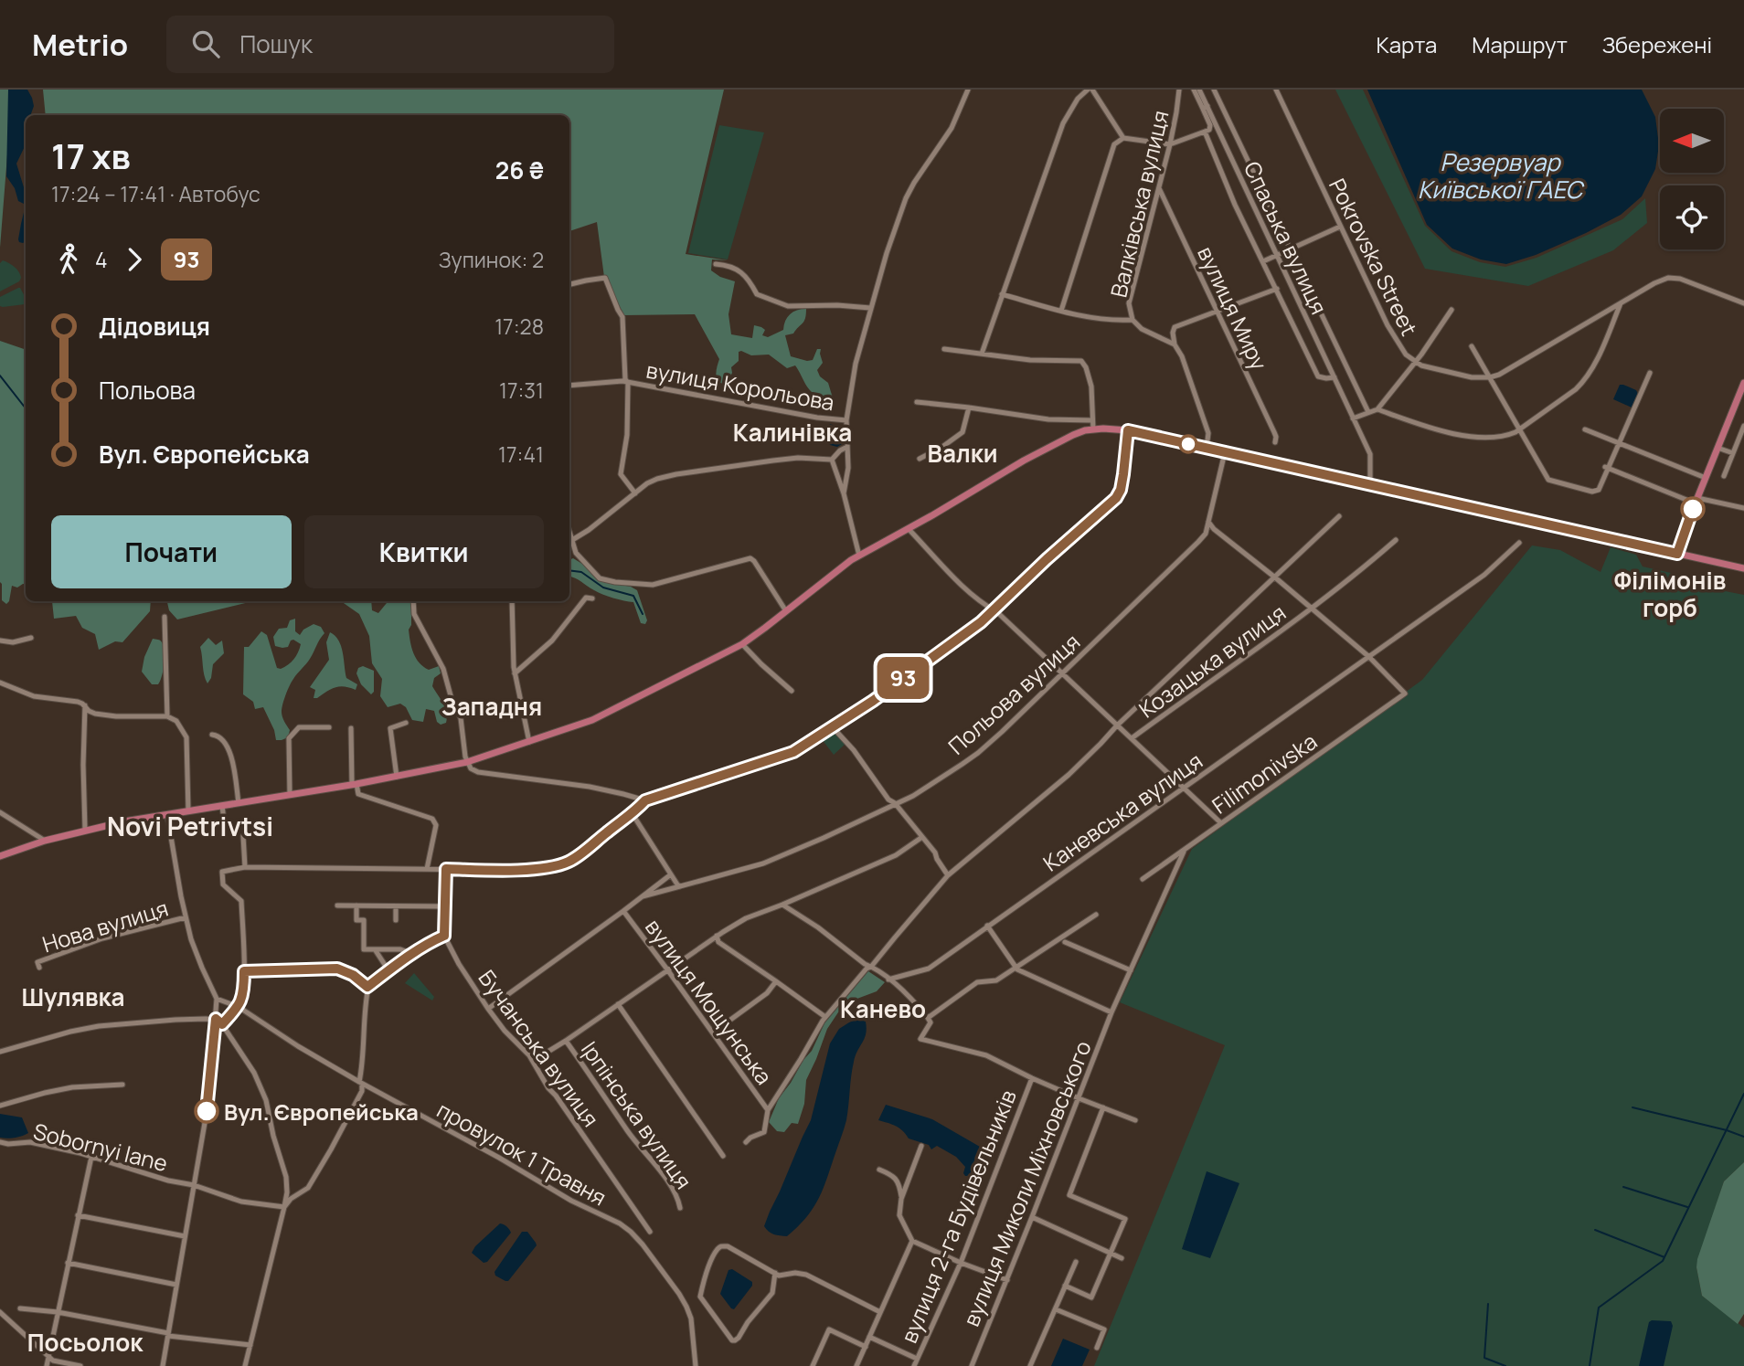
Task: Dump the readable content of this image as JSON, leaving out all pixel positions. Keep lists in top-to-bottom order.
{
  "streets": {
    "street": [
      "Валківська вулиця",
      "Спаська вулиця",
      "Pokrovska Street",
      "вулиця Миру",
      "вулиця Корольова",
      "Козацька вулиця",
      "Польова вулиця",
      "Filimonivska",
      "Каневська вулиця",
      "Нова вулиця",
      "вулиця Мощунська",
      "Бучанська вулиця",
      "Ірпінська вулиця",
      "Sobornyi lane",
      "провулок 1 Травня",
      "вулиця Миколи Міхновського",
      "вулиця 2-га Будівельників"
    ]
  },
  "crossings": [
    ["Валківська вулиця", "вулиця Миру"],
    ["Козацька вулиця", "Польова вулиця"],
    ["Козацька вулиця", "Filimonivska"],
    ["Козацька вулиця", "Каневська вулиця"],
    ["Filimonivska", "вулиця Миколи Міхновського"]
  ],
  "districts": [
    "Калинівка",
    "Валки",
    "Філімонів горб",
    "Западня",
    "Novi Petrivtsi",
    "Шулявка",
    "Канево",
    "Посьолок"
  ],
  "water": ["Резервуар Київської ГАЕС"],
  "places": ["Вул. Європейська"],
  "lines": ["bus line 93"],
  "north": "left",
  "page": {
    "header": "Metrio",
    "search": "Пошук",
    "nav": ["Карта", "Маршрут", "Збережені"],
    "on_map": "93",
    "heading": ["17 хв", "17:24 – 17:41 · Автобус", "26 ₴"],
    "legs": ["4", "93", "Зупинок: 2"],
    "list": [
      {
        "name": "Дідовиця",
        "value": "17:28"
      },
      {
        "name": "Польова",
        "value": "17:31"
      },
      {
        "name": "Вул. Європейська",
        "value": "17:41"
      }
    ],
    "buttons": ["Почати", "Квитки"]
  }
}
